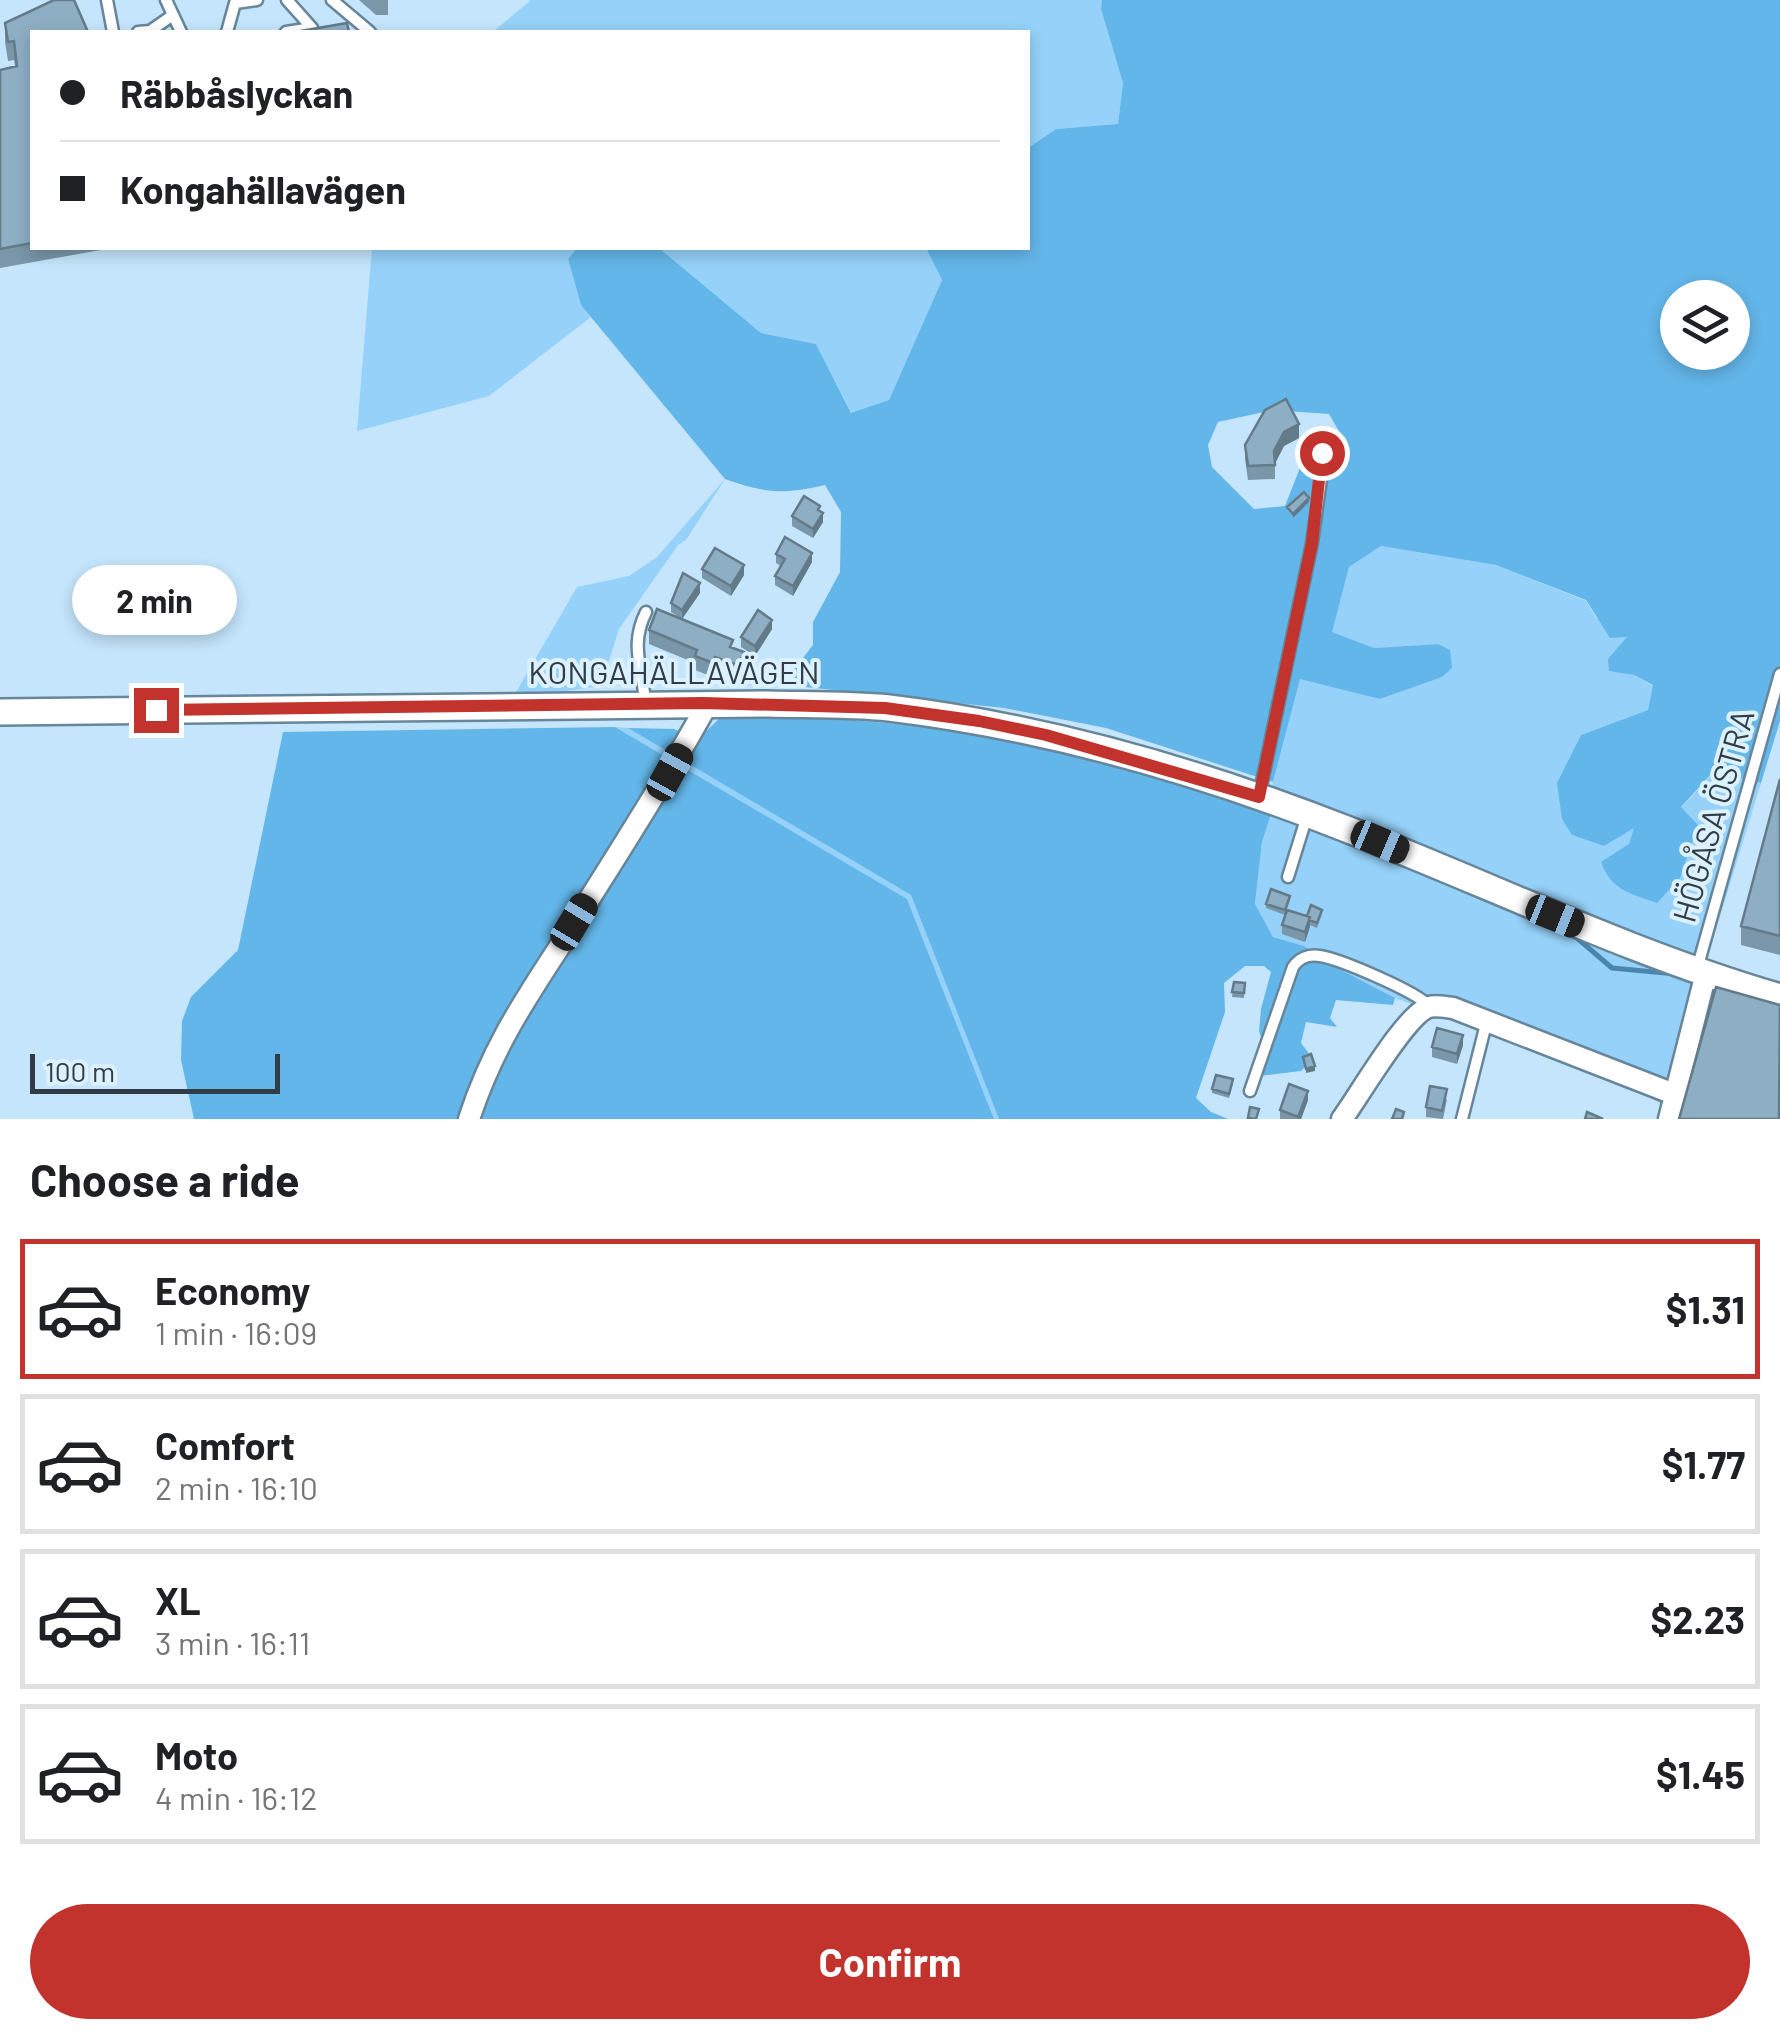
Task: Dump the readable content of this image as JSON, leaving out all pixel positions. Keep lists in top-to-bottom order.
{
  "streets": {
    "street": ["KONGAHÄLLAVÄGEN"],
    "lane": ["HÖGÅSA ÖSTRA"]
  },
  "crossings": [
    ["KONGAHÄLLAVÄGEN", "HÖGÅSA ÖSTRA"]
  ],
  "scale_bar": "100 m",
  "page": {
    "banner": ["Räbbåslyckan", "Kongahällavägen"],
    "bubble": "2 min",
    "scale": "100 m",
    "heading": "Choose a ride",
    "list": [
      {
        "name": "Economy",
        "note": "1 min · 16:09",
        "value": "$1.31"
      },
      {
        "name": "Comfort",
        "note": "2 min · 16:10",
        "value": "$1.77"
      },
      {
        "name": "XL",
        "note": "3 min · 16:11",
        "value": "$2.23"
      },
      {
        "name": "Moto",
        "note": "4 min · 16:12",
        "value": "$1.45"
      }
    ],
    "buttons": "Confirm"
  }
}
